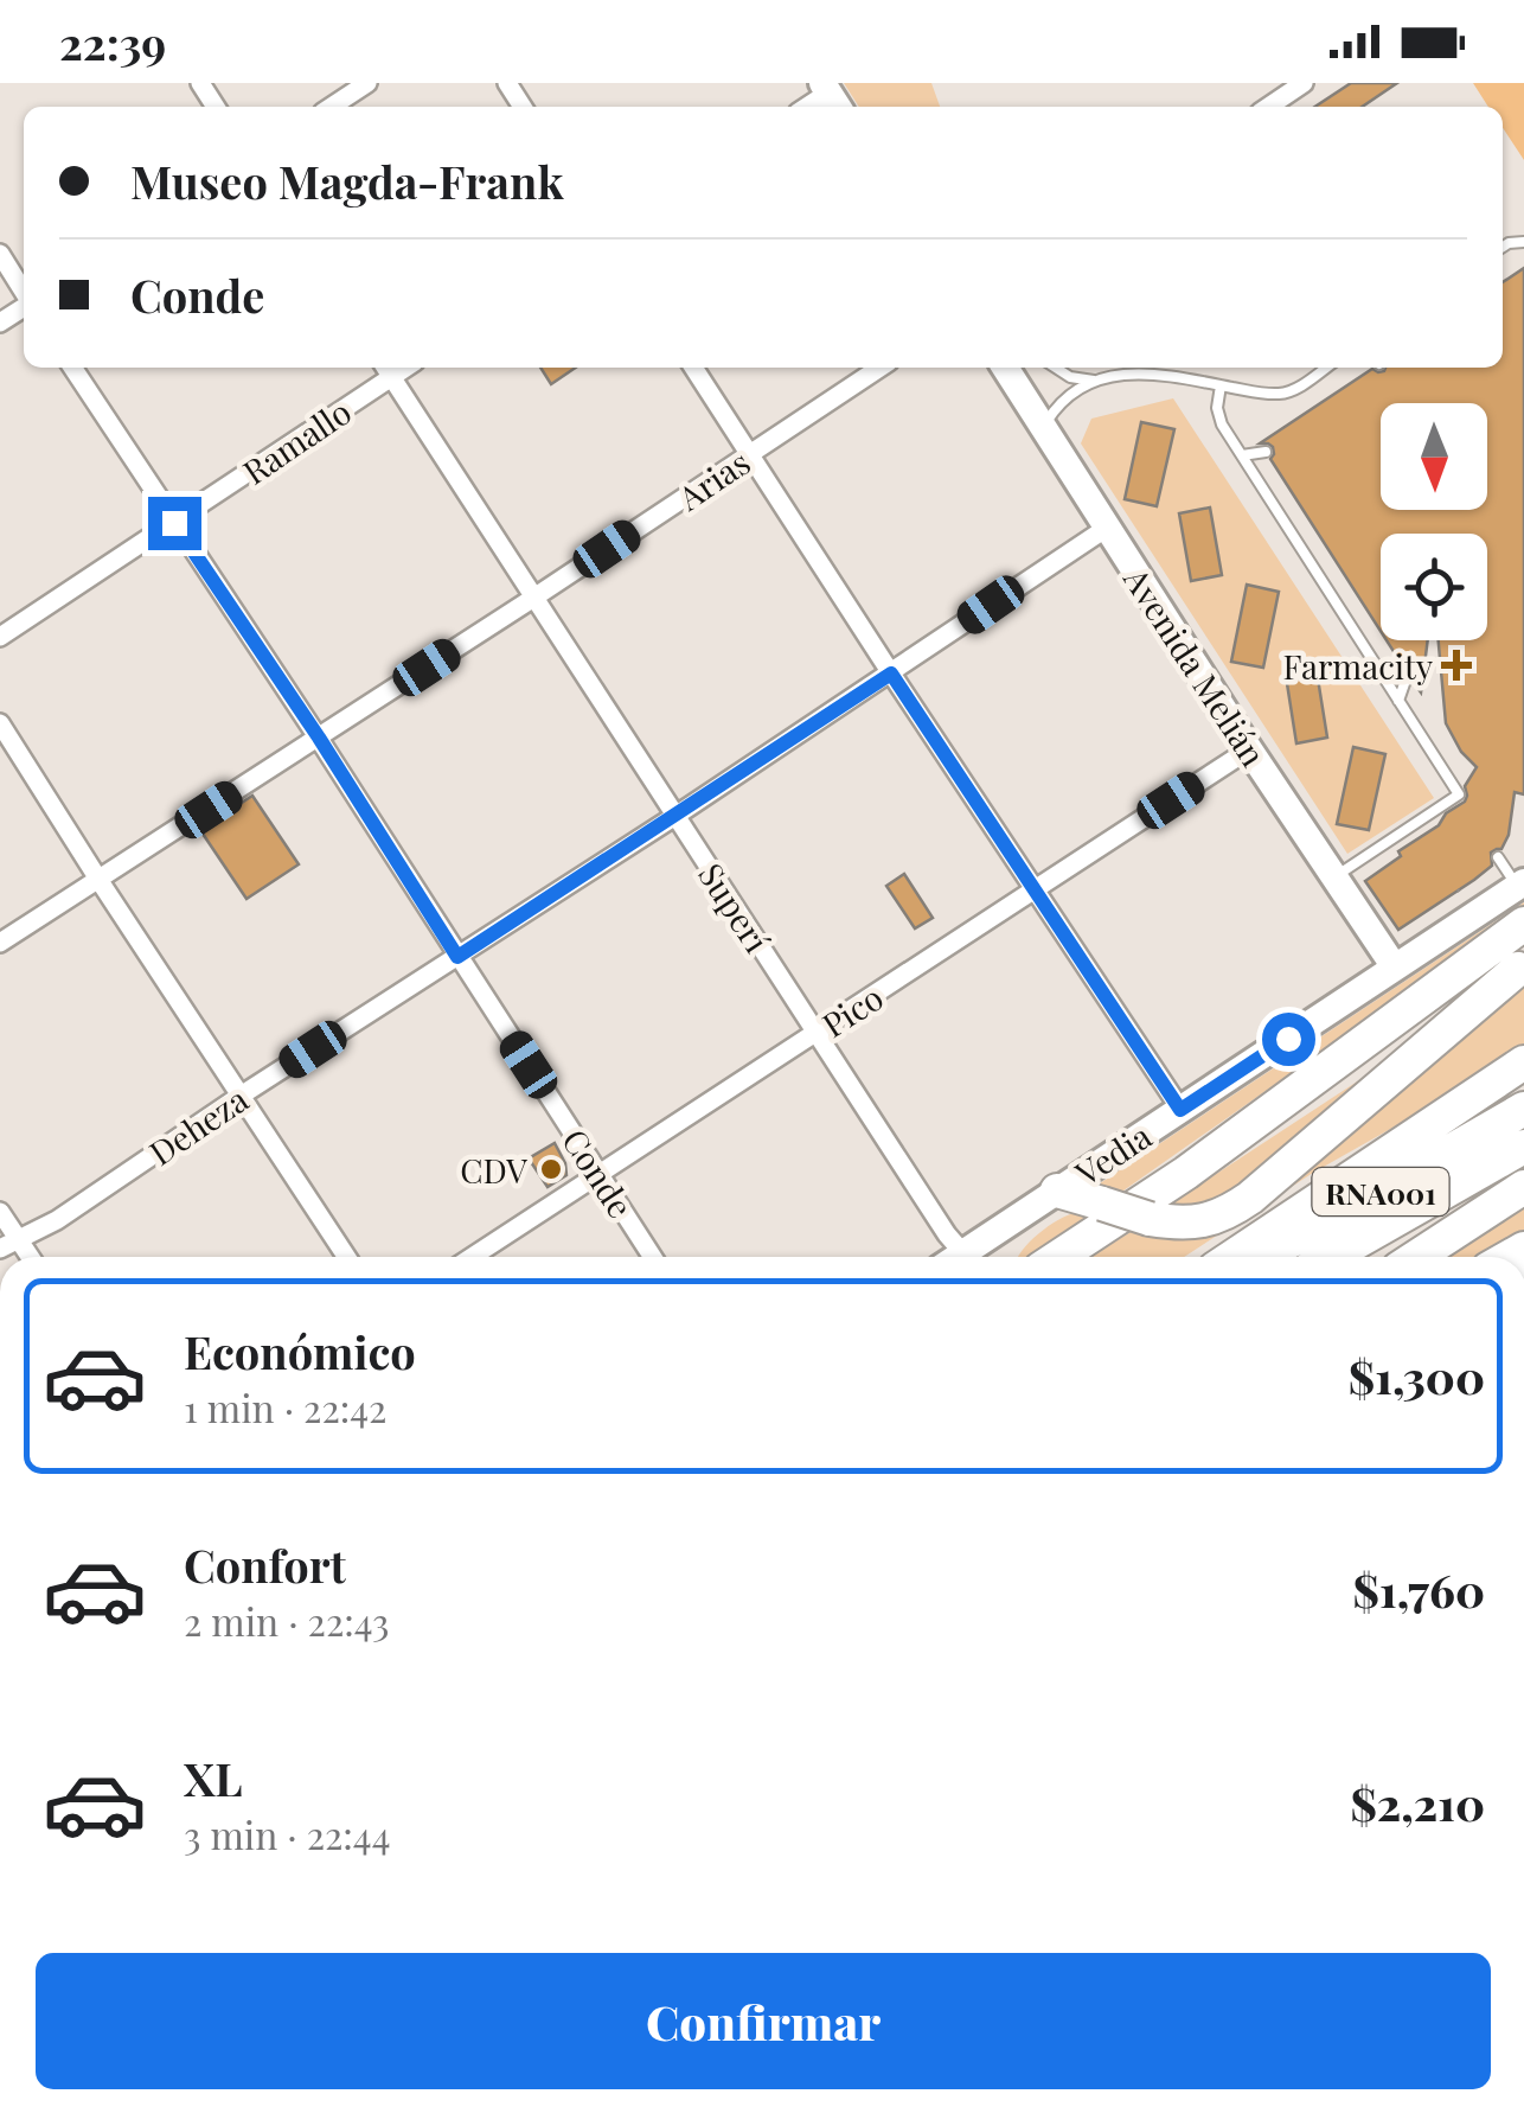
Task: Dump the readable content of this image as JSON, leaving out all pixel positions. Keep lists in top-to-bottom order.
{
  "streets": {
    "highway": ["RNA001"],
    "street": [
      "Ramallo",
      "Arias",
      "Avenida Melián",
      "Superí",
      "Pico",
      "Deheza",
      "Vedia",
      "Conde"
    ]
  },
  "crossings": [
    ["Ramallo", "Superí"],
    ["Ramallo", "Conde"],
    ["Arias", "Superí"],
    ["Arias", "Conde"],
    ["Avenida Melián", "Pico"],
    ["Avenida Melián", "Deheza"],
    ["Avenida Melián", "Vedia"],
    ["Superí", "Pico"],
    ["Superí", "Deheza"],
    ["Pico", "Conde"],
    ["Deheza", "Conde"]
  ],
  "places": {
    "health": ["Farmacity"],
    "other": ["CDV"]
  },
  "north": "bottom",
  "page": {
    "status": "22:39",
    "banner": ["Museo Magda-Frank", "Conde"],
    "list": [
      {
        "name": "Económico",
        "note": "1 min · 22:42",
        "value": "$1,300"
      },
      {
        "name": "Confort",
        "note": "2 min · 22:43",
        "value": "$1,760"
      },
      {
        "name": "XL",
        "note": "3 min · 22:44",
        "value": "$2,210"
      }
    ],
    "buttons": "Confirmar"
  }
}
